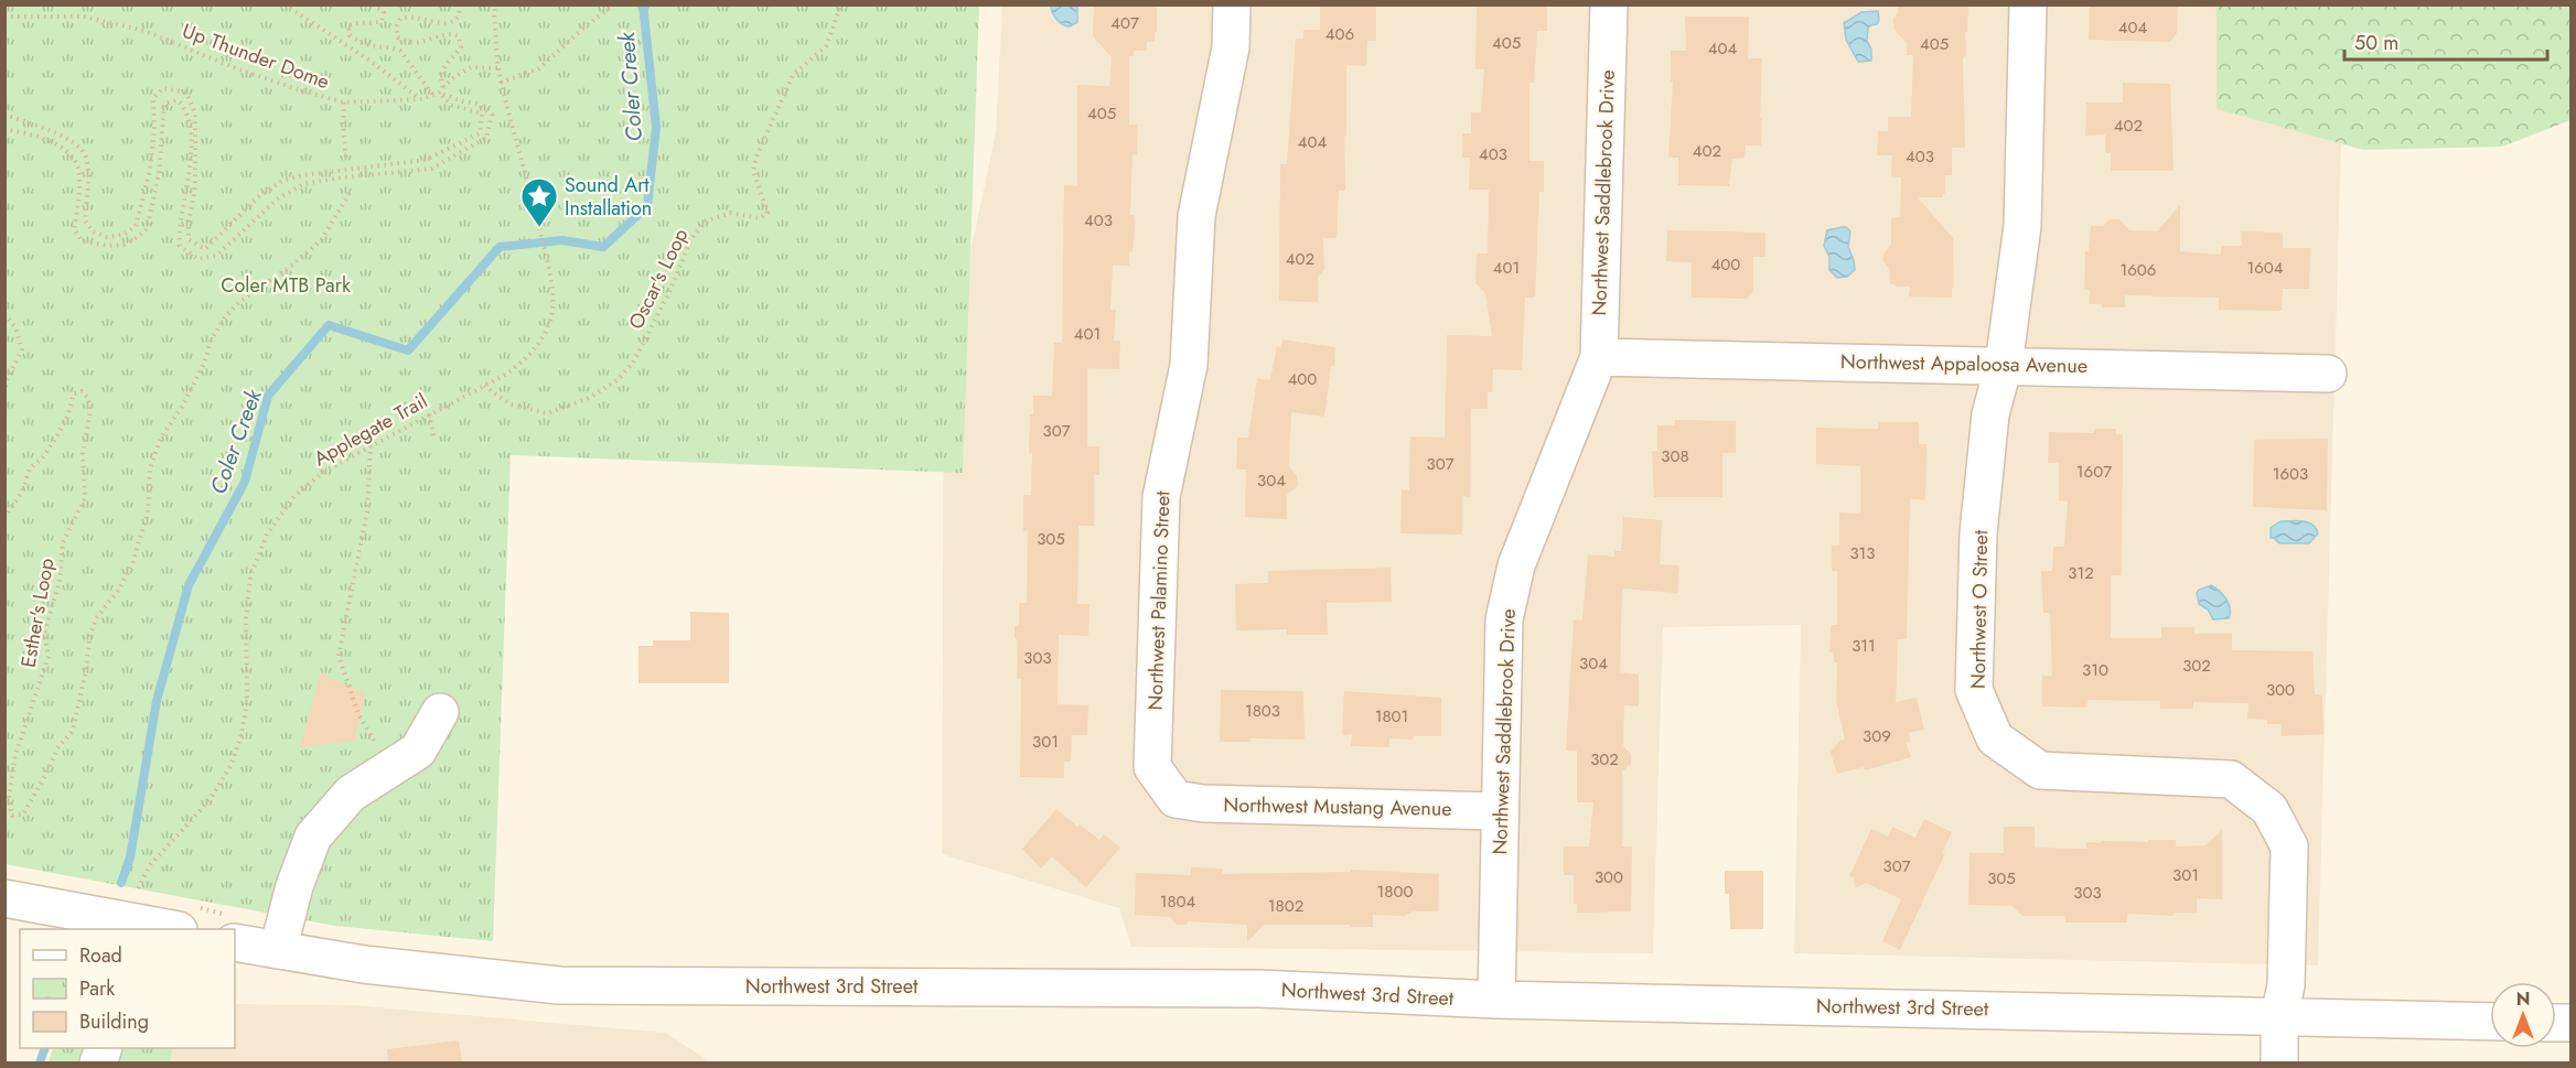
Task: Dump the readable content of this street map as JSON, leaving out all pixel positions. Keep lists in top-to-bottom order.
{
  "streets": {
    "street": [
      "Northwest Saddlebrook Drive",
      "Northwest Appaloosa Avenue",
      "Northwest Palamino Street",
      "Northwest O Street",
      "Northwest Mustang Avenue",
      "Northwest 3rd Street"
    ],
    "path": [
      "Up Thunder Dome",
      "Oscar's Loop",
      "Applegate Trail",
      "Esther's Loop"
    ]
  },
  "crossings": [
    ["Northwest Saddlebrook Drive", "Northwest Appaloosa Avenue"],
    ["Northwest Saddlebrook Drive", "Northwest Mustang Avenue"],
    ["Northwest Saddlebrook Drive", "Northwest 3rd Street"],
    ["Oscar's Loop", "Applegate Trail"],
    ["Northwest Appaloosa Avenue", "Northwest O Street"],
    ["Northwest Palamino Street", "Northwest Mustang Avenue"],
    ["Northwest O Street", "Northwest 3rd Street"]
  ],
  "water": ["Coler Creek"],
  "parks": ["Coler MTB Park"],
  "places": {
    "place": ["Sound Art Installation"]
  },
  "house_numbers": [
    "407",
    "404",
    "406",
    "405",
    "405",
    "404",
    "405",
    "402",
    "404",
    "402",
    "403",
    "403",
    "403",
    "402",
    "400",
    "401",
    "1604",
    "1606",
    "401",
    "400",
    "307",
    "308",
    "307",
    "1607",
    "1603",
    "304",
    "305",
    "313",
    "312",
    "311",
    "303",
    "304",
    "302",
    "310",
    "300",
    "1803",
    "1801",
    "309",
    "301",
    "302",
    "307",
    "301",
    "300",
    "305",
    "1800",
    "303",
    "1804",
    "1802"
  ],
  "legend": ["Road", "Park", "Building"],
  "scale_bar": "50 m",
  "north": "top"
}
